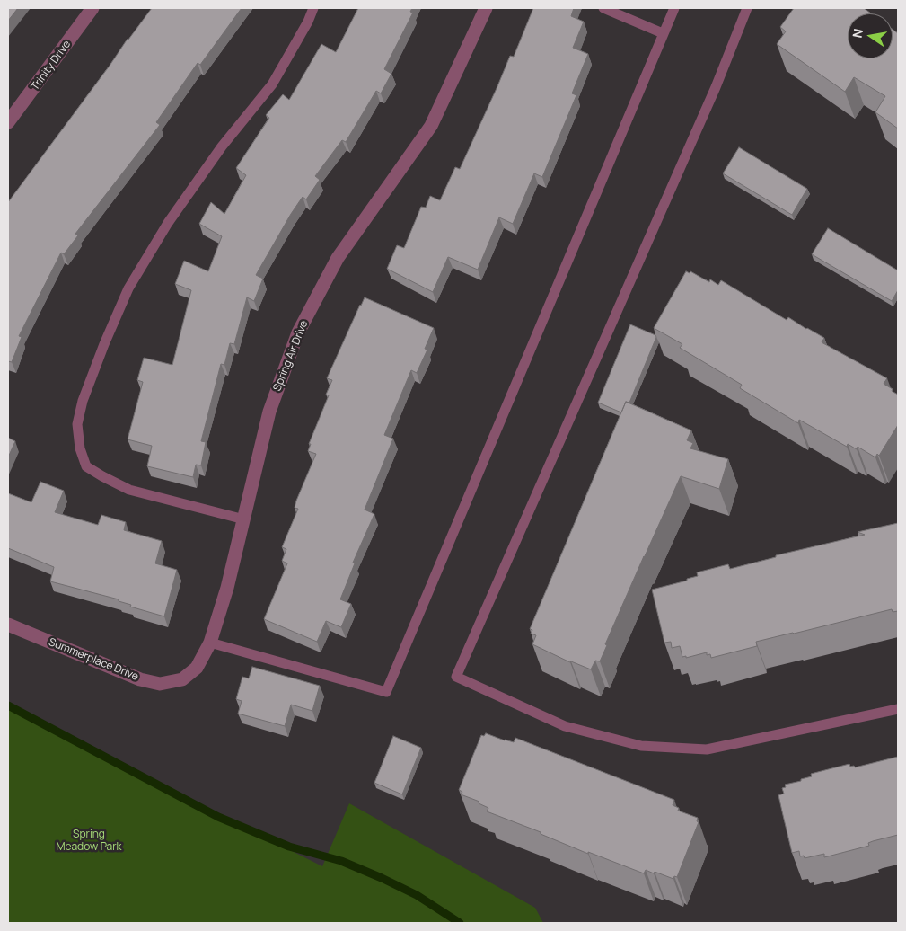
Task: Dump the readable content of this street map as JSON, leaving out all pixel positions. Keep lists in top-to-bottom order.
{
  "streets": {
    "street": ["Trinity Drive", "Spring Air Drive", "Summerplace Drive"]
  },
  "crossings": [
    ["Spring Air Drive", "Summerplace Drive"]
  ],
  "parks": ["Spring Meadow Park"],
  "north": "left"
}
